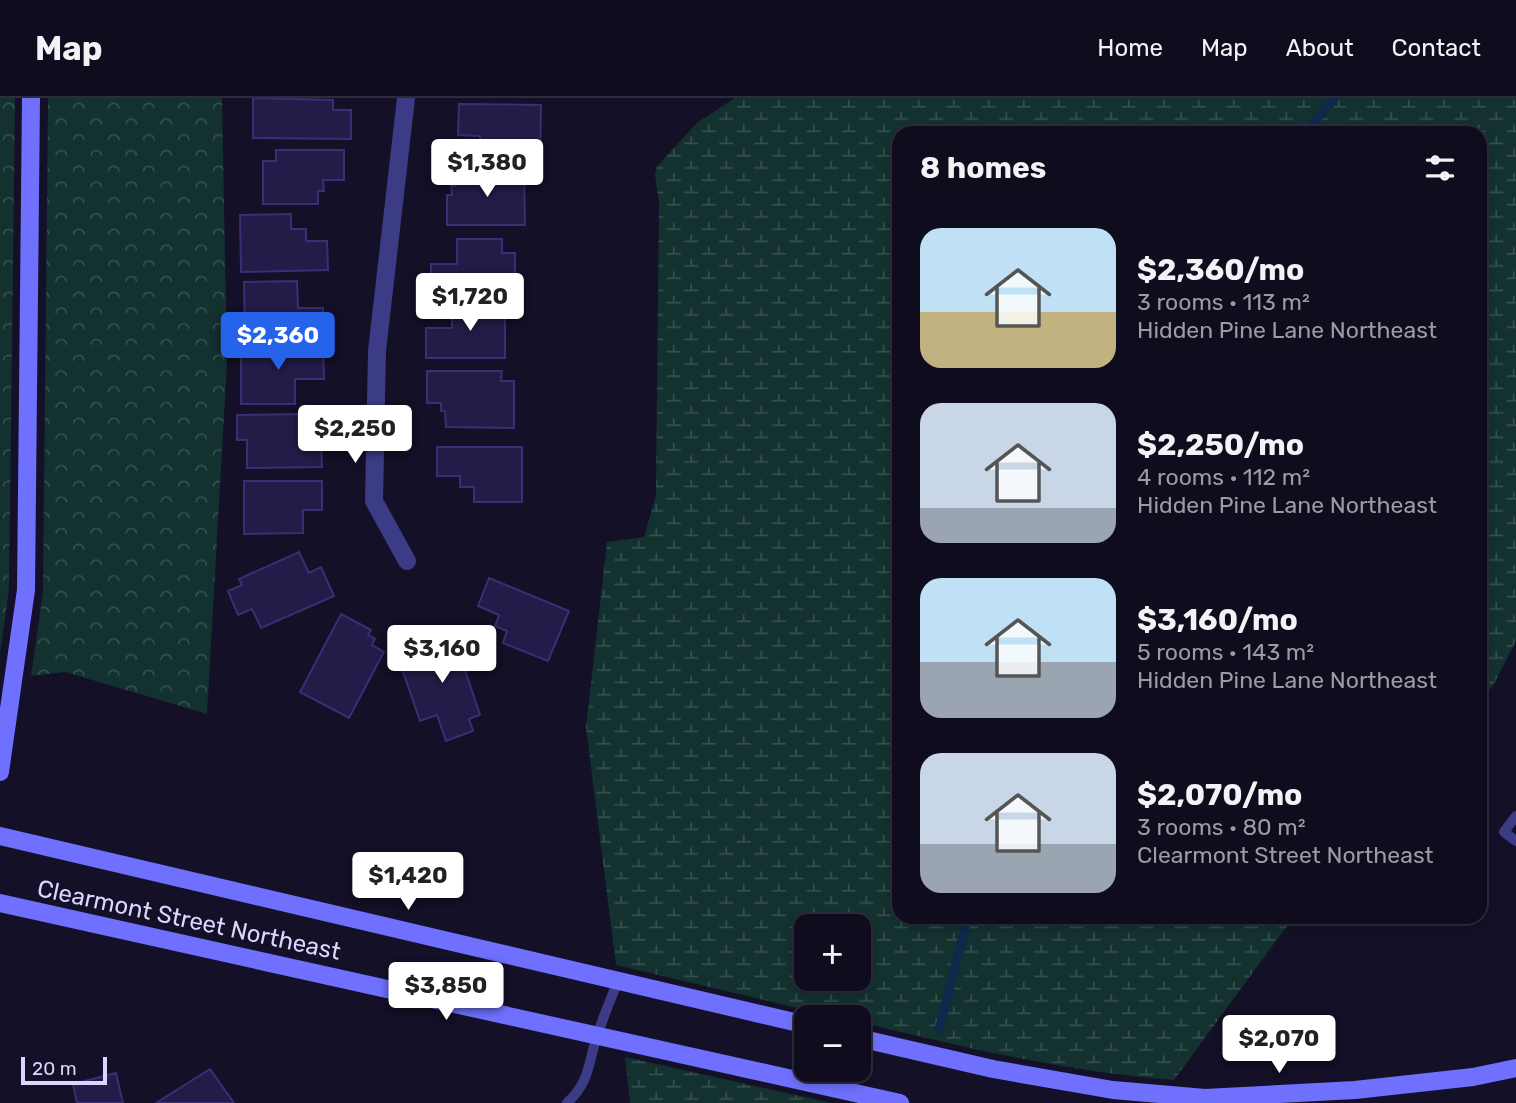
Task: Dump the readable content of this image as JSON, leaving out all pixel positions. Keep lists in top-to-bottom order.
{
  "streets": {
    "street": ["Clearmont Street Northeast"]
  },
  "scale_bar": "20 m",
  "page": {
    "header": "Map",
    "nav": [
      "Home",
      "Map",
      "About",
      "Contact"
    ],
    "heading": "8 homes",
    "price": [
      "$1,380",
      "$1,720",
      "$2,360",
      "$2,250",
      "$3,160",
      "$1,420",
      "$3,850",
      "$2,070"
    ],
    "list": [
      {
        "name": "$2,360/mo",
        "note": "3 rooms · 113 m² · Hidden Pine Lane Northeast"
      },
      {
        "name": "$2,250/mo",
        "note": "4 rooms · 112 m² · Hidden Pine Lane Northeast"
      },
      {
        "name": "$3,160/mo",
        "note": "5 rooms · 143 m² · Hidden Pine Lane Northeast"
      },
      {
        "name": "$2,070/mo",
        "note": "3 rooms · 80 m² · Clearmont Street Northeast"
      }
    ],
    "map_buttons": ["+", "−"],
    "scale": "20 m"
  }
}
